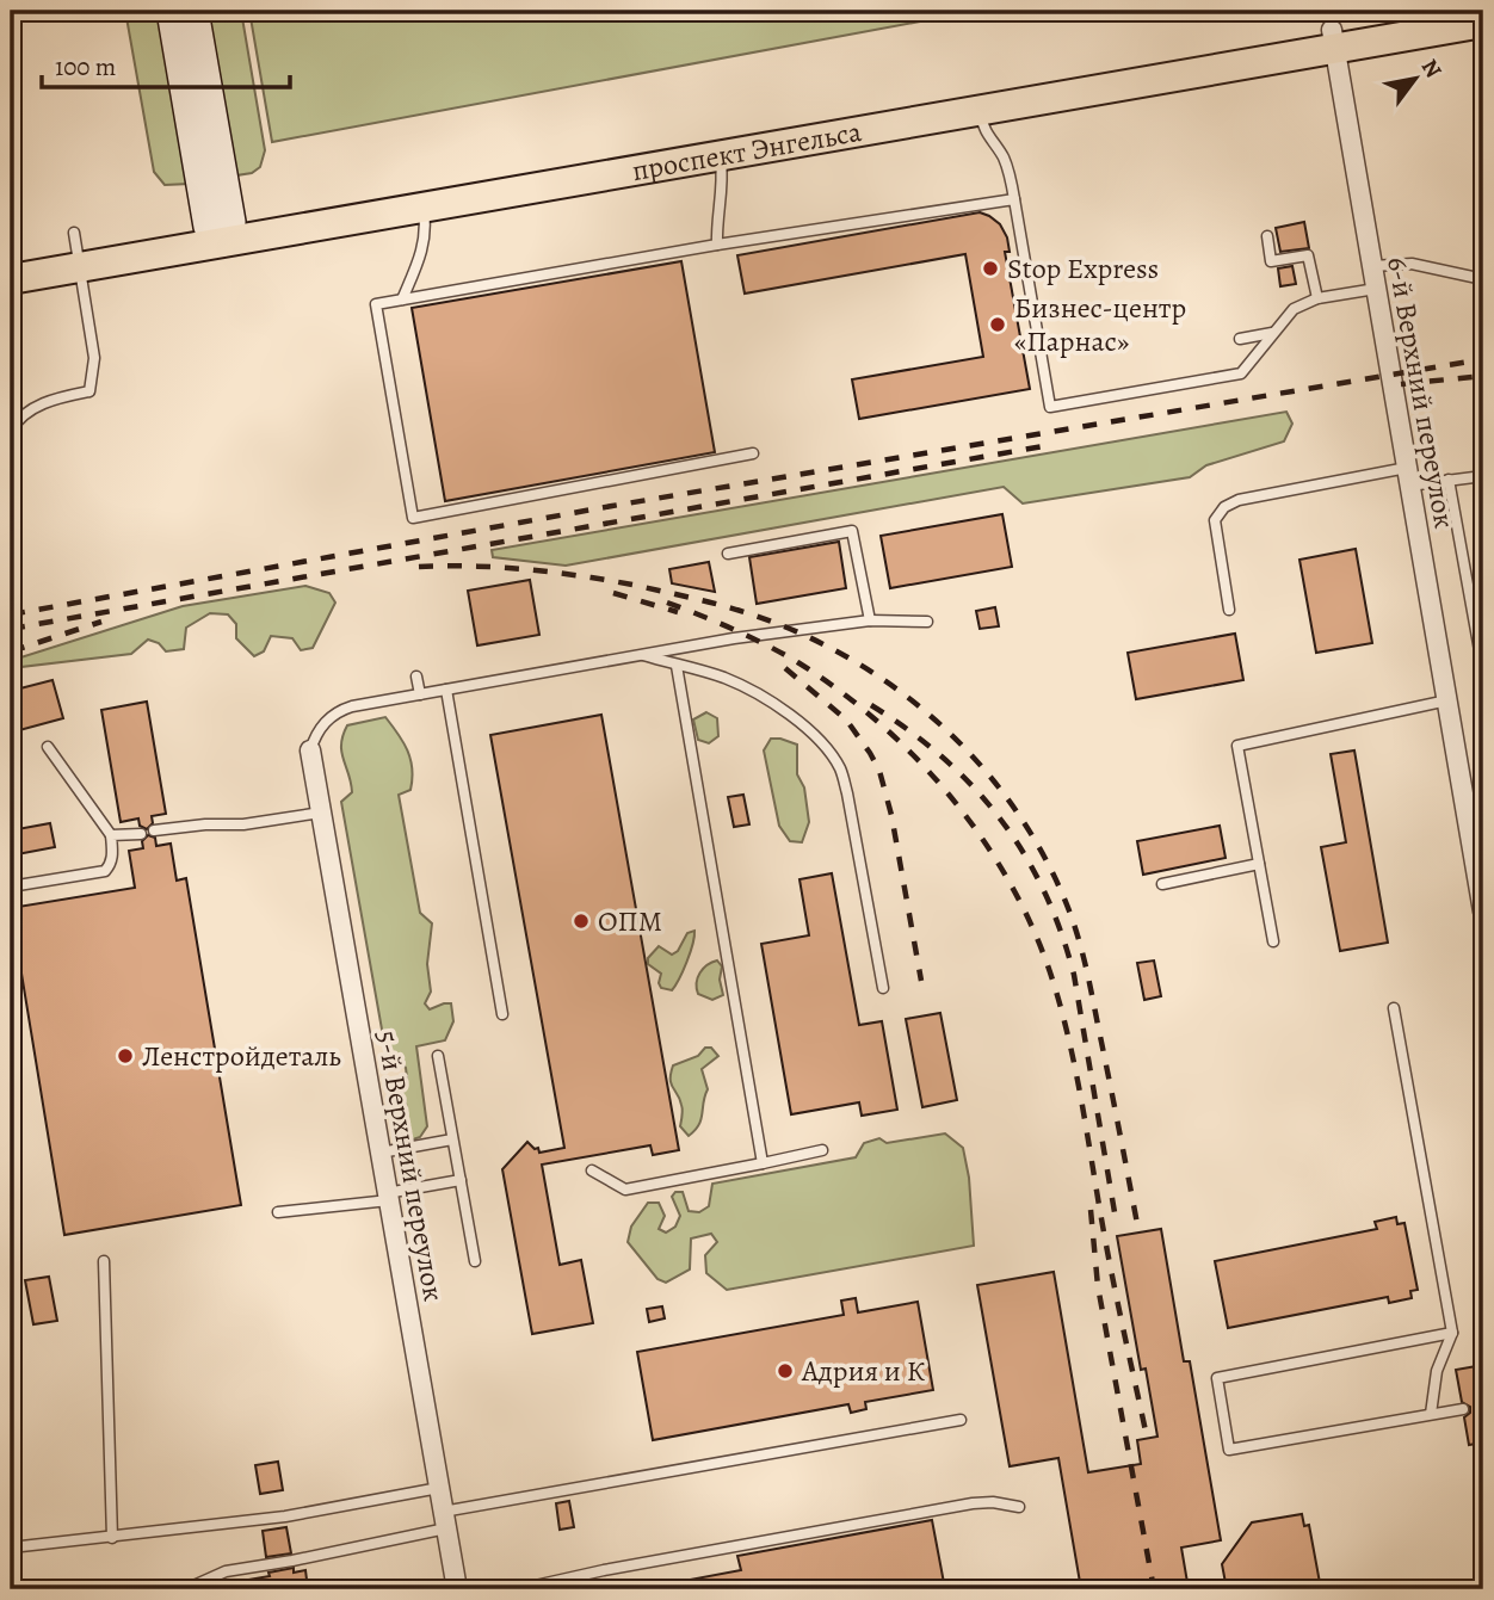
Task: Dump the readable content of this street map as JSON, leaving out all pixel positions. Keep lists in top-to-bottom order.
{
  "streets": {
    "main road": ["проспект Энгельса"],
    "street": ["6-й Верхний переулок", "5-й Верхний переулок"]
  },
  "crossings": [
    ["проспект Энгельса", "6-й Верхний переулок"]
  ],
  "places": [
    "Stop Express",
    "Бизнес-центр «Парнас»",
    "ОПМ",
    "Ленстройдеталь",
    "Адрия и К"
  ],
  "scale_bar": "100 m",
  "north": "top right"
}
